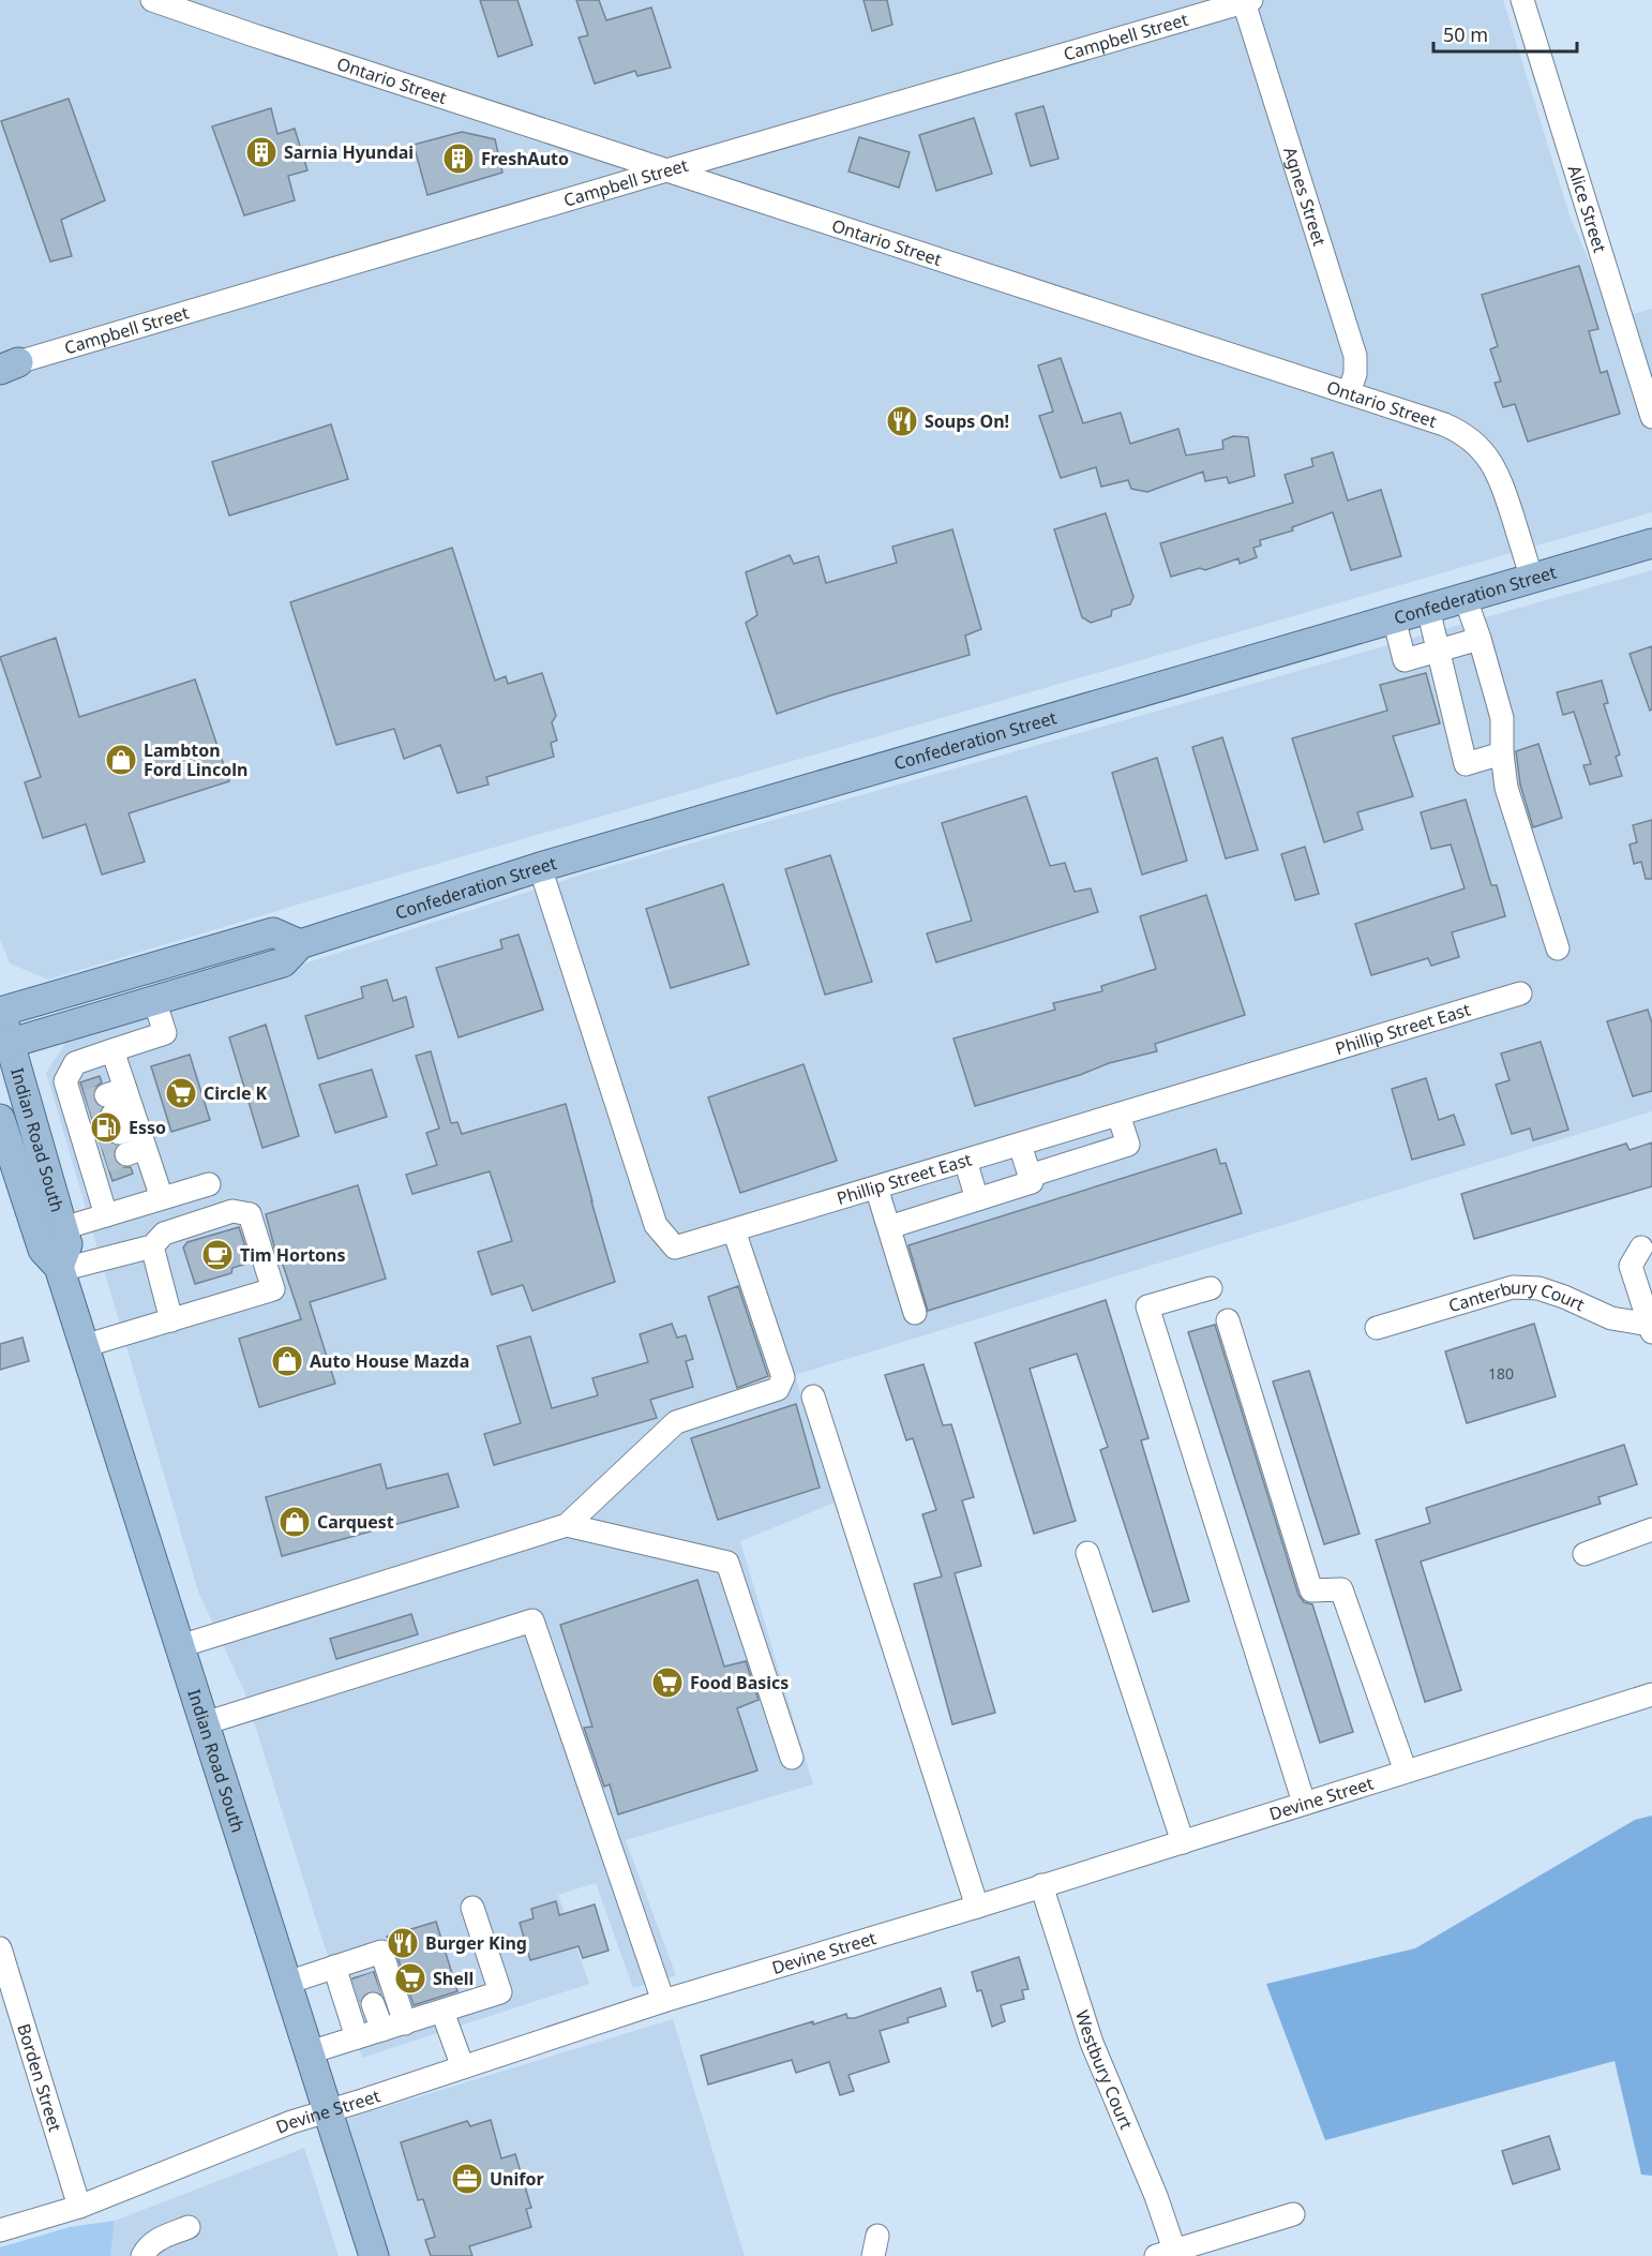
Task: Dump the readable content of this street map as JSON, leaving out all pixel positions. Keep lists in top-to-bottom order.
{
  "streets": {
    "main road": ["Confederation Street", "Indian Road South"],
    "street": [
      "Campbell Street",
      "Ontario Street",
      "Agnes Street",
      "Alice Street",
      "Phillip Street East",
      "Canterbury Court",
      "Devine Street",
      "Westbury Court",
      "Borden Street"
    ]
  },
  "crossings": [
    ["Campbell Street", "Ontario Street"],
    ["Campbell Street", "Agnes Street"],
    ["Ontario Street", "Agnes Street"],
    ["Ontario Street", "Confederation Street"],
    ["Confederation Street", "Phillip Street East"],
    ["Confederation Street", "Indian Road South"],
    ["Indian Road South", "Devine Street"],
    ["Devine Street", "Westbury Court"],
    ["Devine Street", "Borden Street"]
  ],
  "places": {
    "building": ["Sarnia Hyundai", "FreshAuto"],
    "restaurant": ["Soups On!", "Burger King"],
    "shop": ["Lambton Ford Lincoln", "Auto House Mazda", "Carquest"],
    "supermarket": ["Circle K", "Food Basics", "Shell"],
    "fuel station": ["Esso"],
    "cafe": ["Tim Hortons"],
    "office": ["Unifor"]
  },
  "house_numbers": ["180"],
  "scale_bar": "50 m"
}
